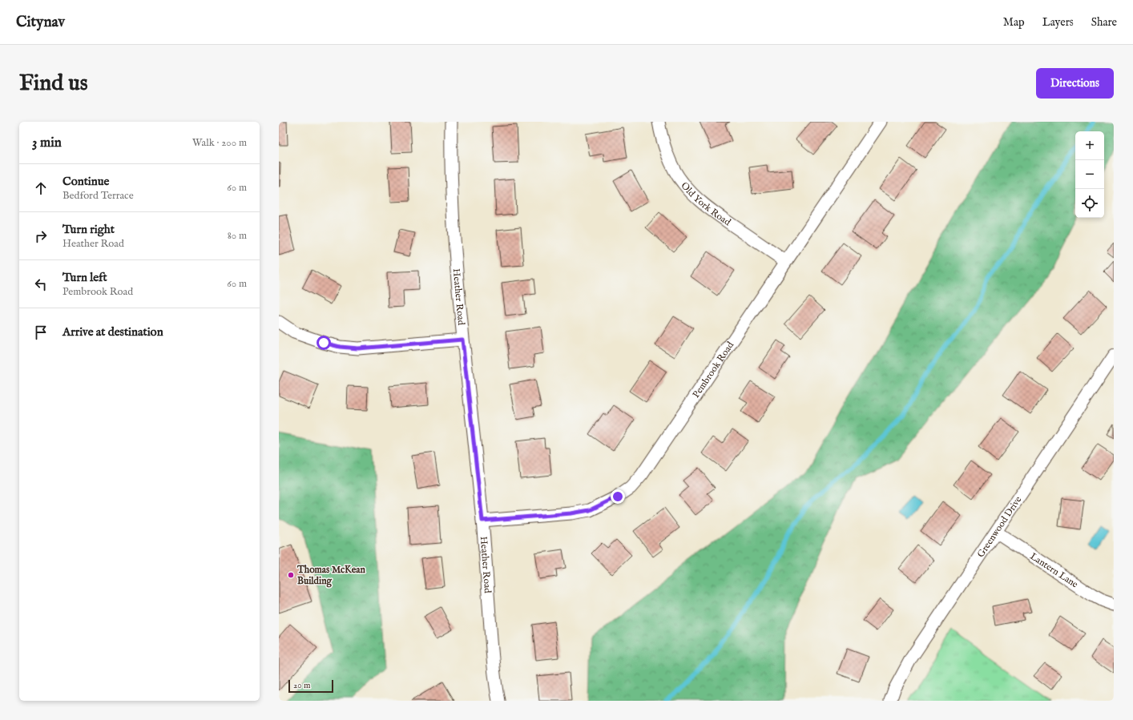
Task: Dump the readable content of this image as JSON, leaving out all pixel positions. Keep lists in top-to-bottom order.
{
  "streets": {
    "street": [
      "Old York Road",
      "Heather Road",
      "Pembrook Road",
      "Greenwood Drive",
      "Lantern Lane"
    ]
  },
  "crossings": [
    ["Old York Road", "Pembrook Road"],
    ["Heather Road", "Pembrook Road"],
    ["Greenwood Drive", "Lantern Lane"]
  ],
  "places": ["Thomas McKean Building"],
  "scale_bar": "20 m",
  "page": {
    "header": "Citynav",
    "nav": ["Map", "Layers", "Share"],
    "buttons": "Directions",
    "title": "Find us",
    "heading": ["3 min", "Walk · 200 m"],
    "map_buttons": ["+", "−"],
    "list": [
      ["Continue", "Bedford Terrace", "60 m"],
      ["Turn right", "Heather Road", "80 m"],
      ["Turn left", "Pembrook Road", "60 m"],
      "Arrive at destination"
    ],
    "scale": "20 m"
  }
}
